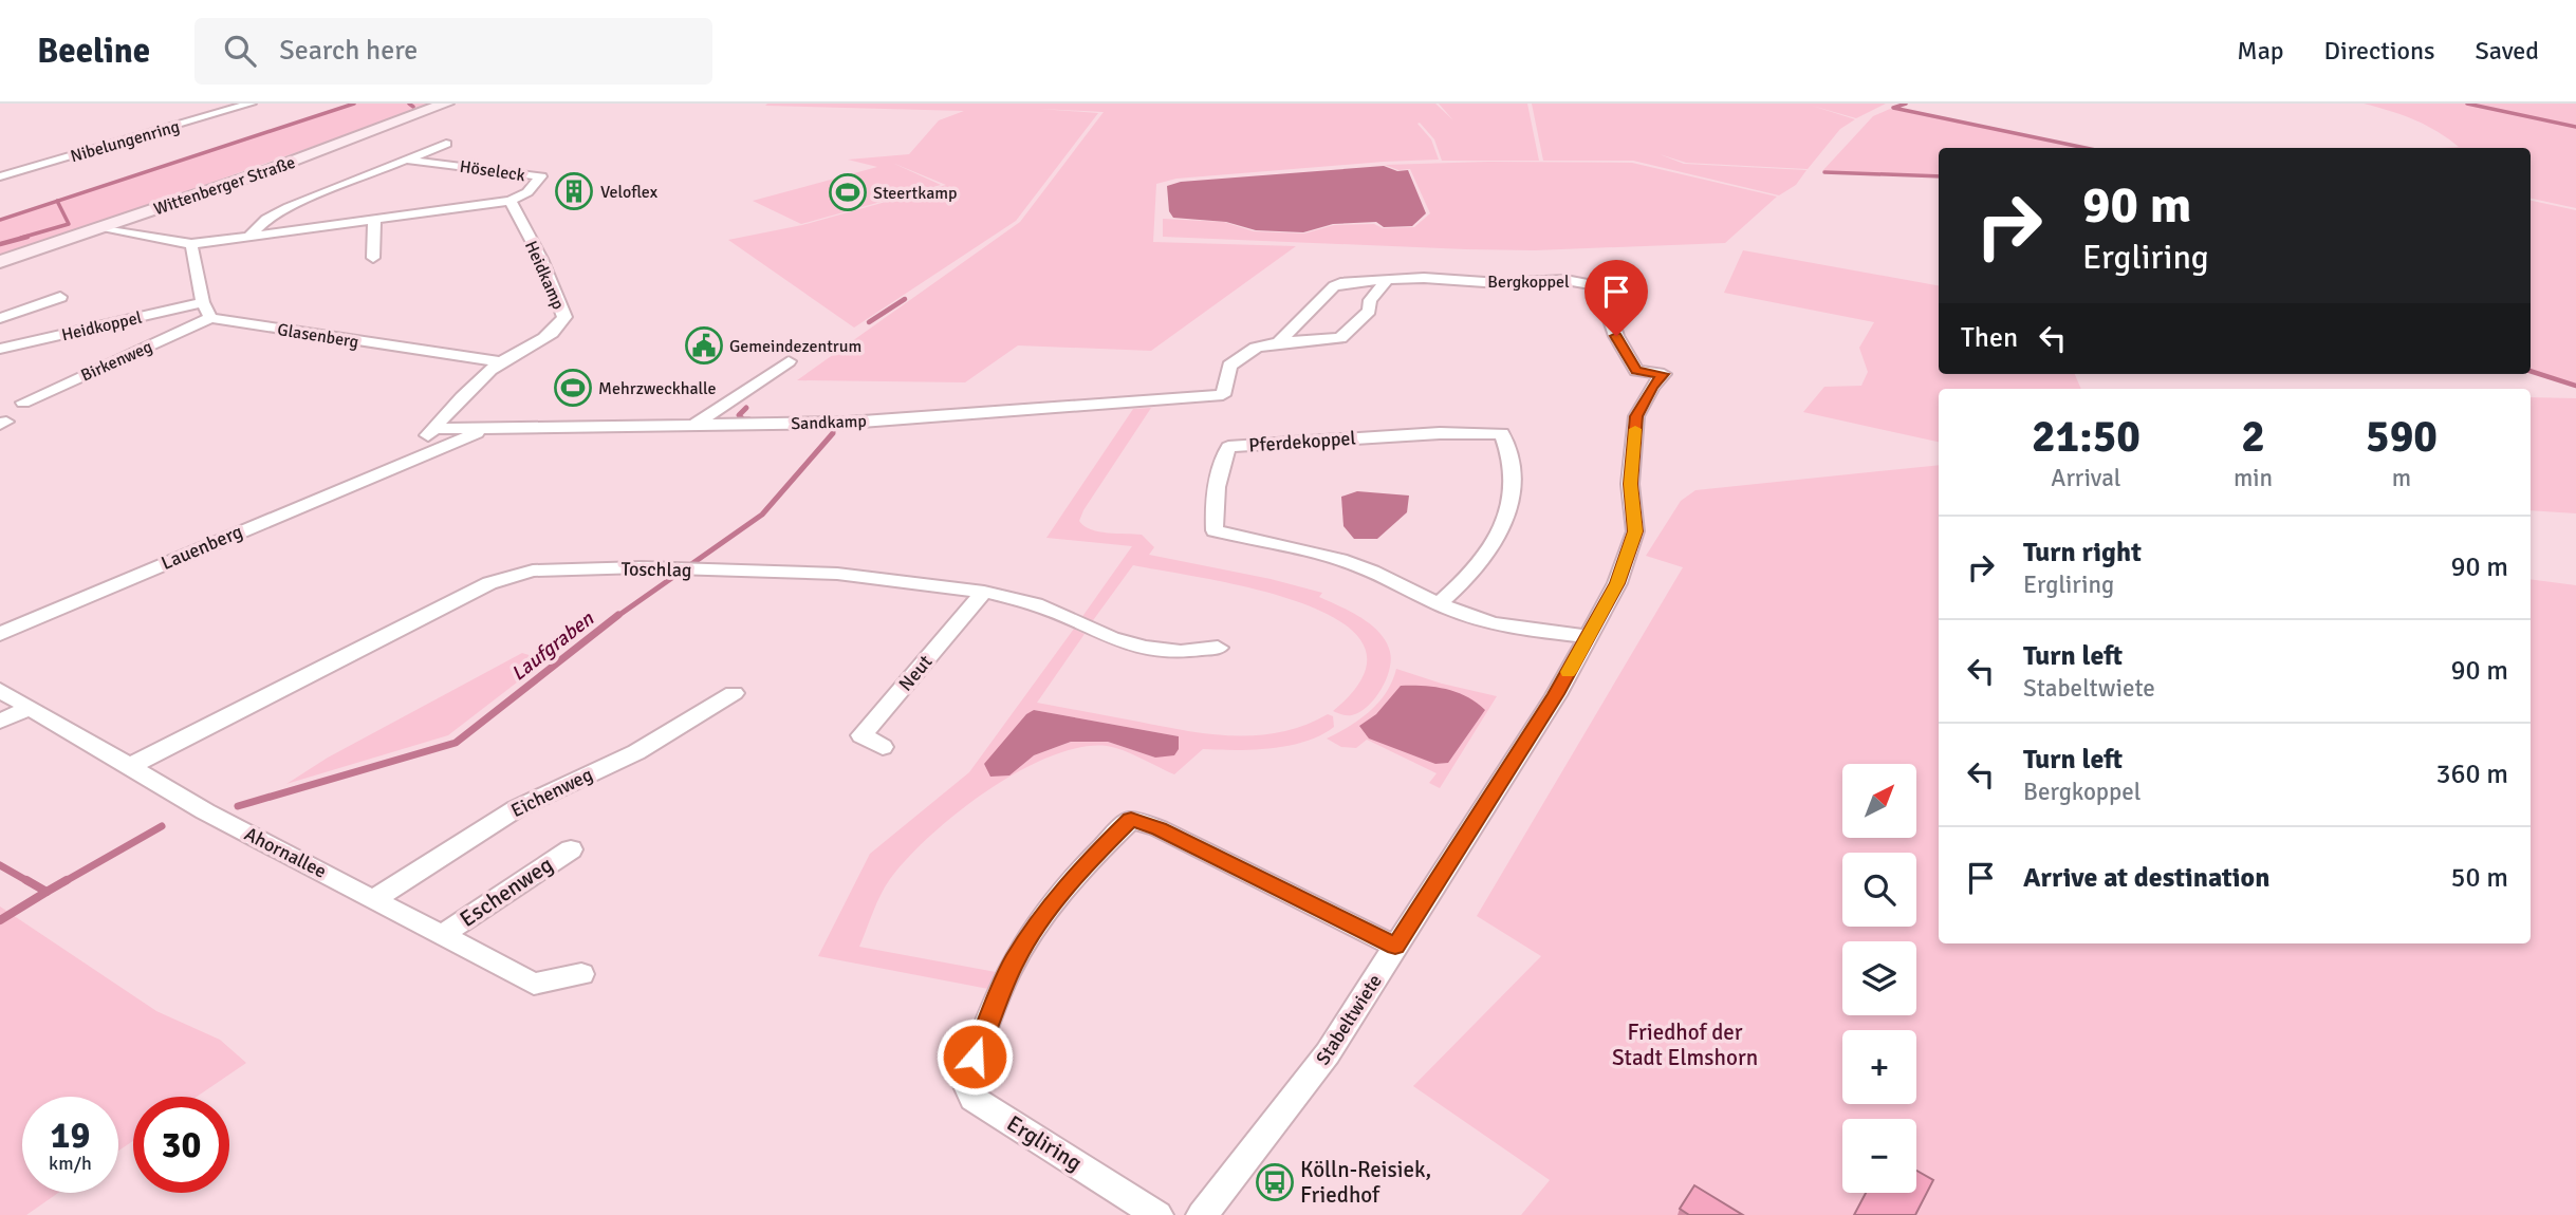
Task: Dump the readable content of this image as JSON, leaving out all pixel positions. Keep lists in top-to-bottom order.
{
  "streets": {
    "main road": ["Wittenberger Straße"],
    "street": [
      "Nibelungenring",
      "Höseleck",
      "Heidkamp",
      "Bergkoppel",
      "Heidkoppel",
      "Glasenberg",
      "Birkenweg",
      "Sandkamp",
      "Pferdekoppel",
      "Lauenberg",
      "Toschlag",
      "Neut",
      "Eichenweg",
      "Ahornallee",
      "Eschenweg",
      "Stabeltwiete",
      "Ergliring"
    ]
  },
  "crossings": [
    ["Höseleck", "Heidkamp"],
    ["Heidkamp", "Glasenberg"],
    ["Heidkamp", "Lauenberg"],
    ["Bergkoppel", "Sandkamp"],
    ["Bergkoppel", "Stabeltwiete"],
    ["Glasenberg", "Birkenweg"],
    ["Glasenberg", "Lauenberg"],
    ["Sandkamp", "Lauenberg"],
    ["Pferdekoppel", "Stabeltwiete"],
    ["Toschlag", "Neut"],
    ["Toschlag", "Ahornallee"],
    ["Eichenweg", "Ahornallee"],
    ["Ahornallee", "Eschenweg"],
    ["Stabeltwiete", "Ergliring"]
  ],
  "water": ["Laufgraben"],
  "parks": ["Friedhof der Stadt Elmshorn"],
  "places": {
    "building": ["Veloflex"],
    "sports": ["Steertkamp", "Mehrzweckhalle"],
    "public building": ["Gemeindezentrum"],
    "bus stop": ["Kölln-Reisiek, Friedhof"]
  },
  "north": "top right",
  "page": {
    "header": "Beeline",
    "search": "Search here",
    "nav": ["Map", "Directions", "Saved"],
    "turn": ["90 m", "Ergliring"],
    "then": "Then",
    "eta": [
      "21:50",
      "Arrival",
      "2",
      "min",
      "590",
      "m"
    ],
    "list": [
      {
        "name": "Turn right",
        "note": "Ergliring",
        "value": "90 m"
      },
      {
        "name": "Turn left",
        "note": "Stabeltwiete",
        "value": "90 m"
      },
      {
        "name": "Turn left",
        "note": "Bergkoppel",
        "value": "360 m"
      },
      {
        "name": "Arrive at destination",
        "value": "50 m"
      }
    ],
    "map_buttons": ["+", "−"],
    "speed": "19 km/h",
    "limit": "30"
  }
}
